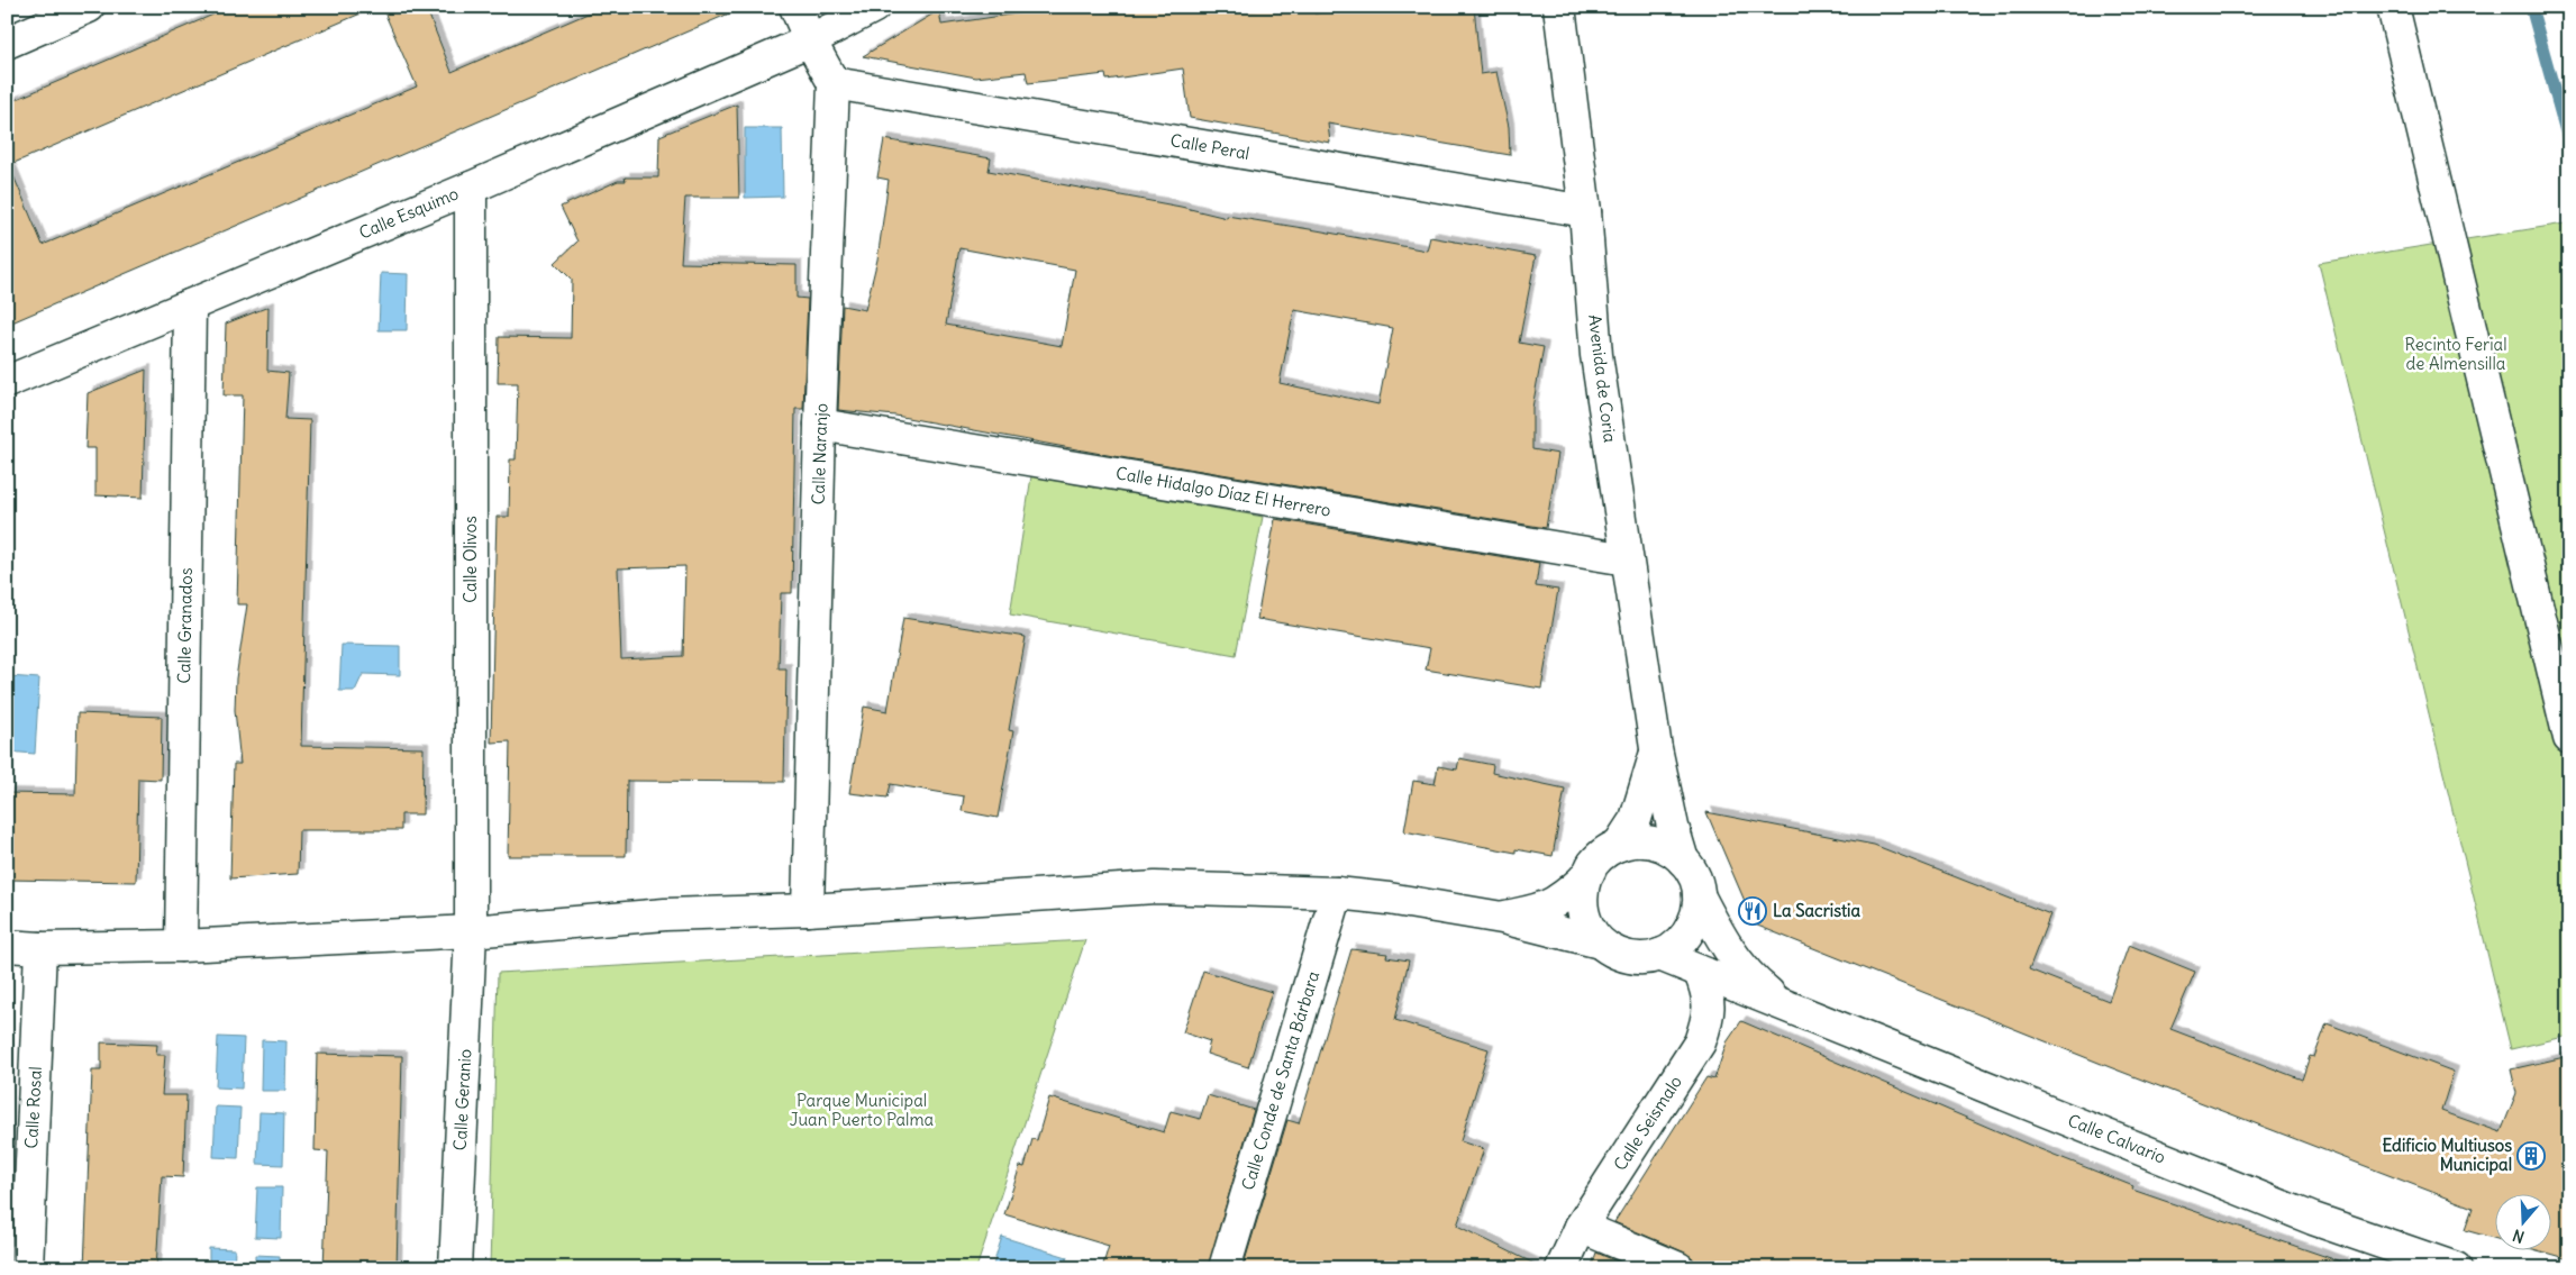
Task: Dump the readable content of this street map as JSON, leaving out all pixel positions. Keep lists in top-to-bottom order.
{
  "streets": {
    "street": [
      "Calle Peral",
      "Calle Esquimo",
      "Avenida de Coria",
      "Calle Naranjo",
      "Calle Hidalgo Díaz El Herrero",
      "Calle Olivos",
      "Calle Granados",
      "Calle Conde de Santa Bárbara",
      "Calle Geranio",
      "Calle Rosal",
      "Calle Seismalo",
      "Calle Calvario"
    ]
  },
  "crossings": [
    ["Calle Peral", "Avenida de Coria"],
    ["Calle Peral", "Calle Naranjo"],
    ["Calle Esquimo", "Calle Olivos"],
    ["Calle Esquimo", "Calle Granados"],
    ["Avenida de Coria", "Calle Hidalgo Díaz El Herrero"],
    ["Avenida de Coria", "Calle Calvario"],
    ["Calle Naranjo", "Calle Hidalgo Díaz El Herrero"],
    ["Calle Olivos", "Calle Geranio"],
    ["Calle Seismalo", "Calle Calvario"]
  ],
  "parks": ["Recinto Ferial de Almensilla", "Parque Municipal Juan Puerto Palma"],
  "places": {
    "restaurant": ["La Sacristia"],
    "building": ["Edificio Multiusos Municipal"]
  },
  "north": "bottom"
}
